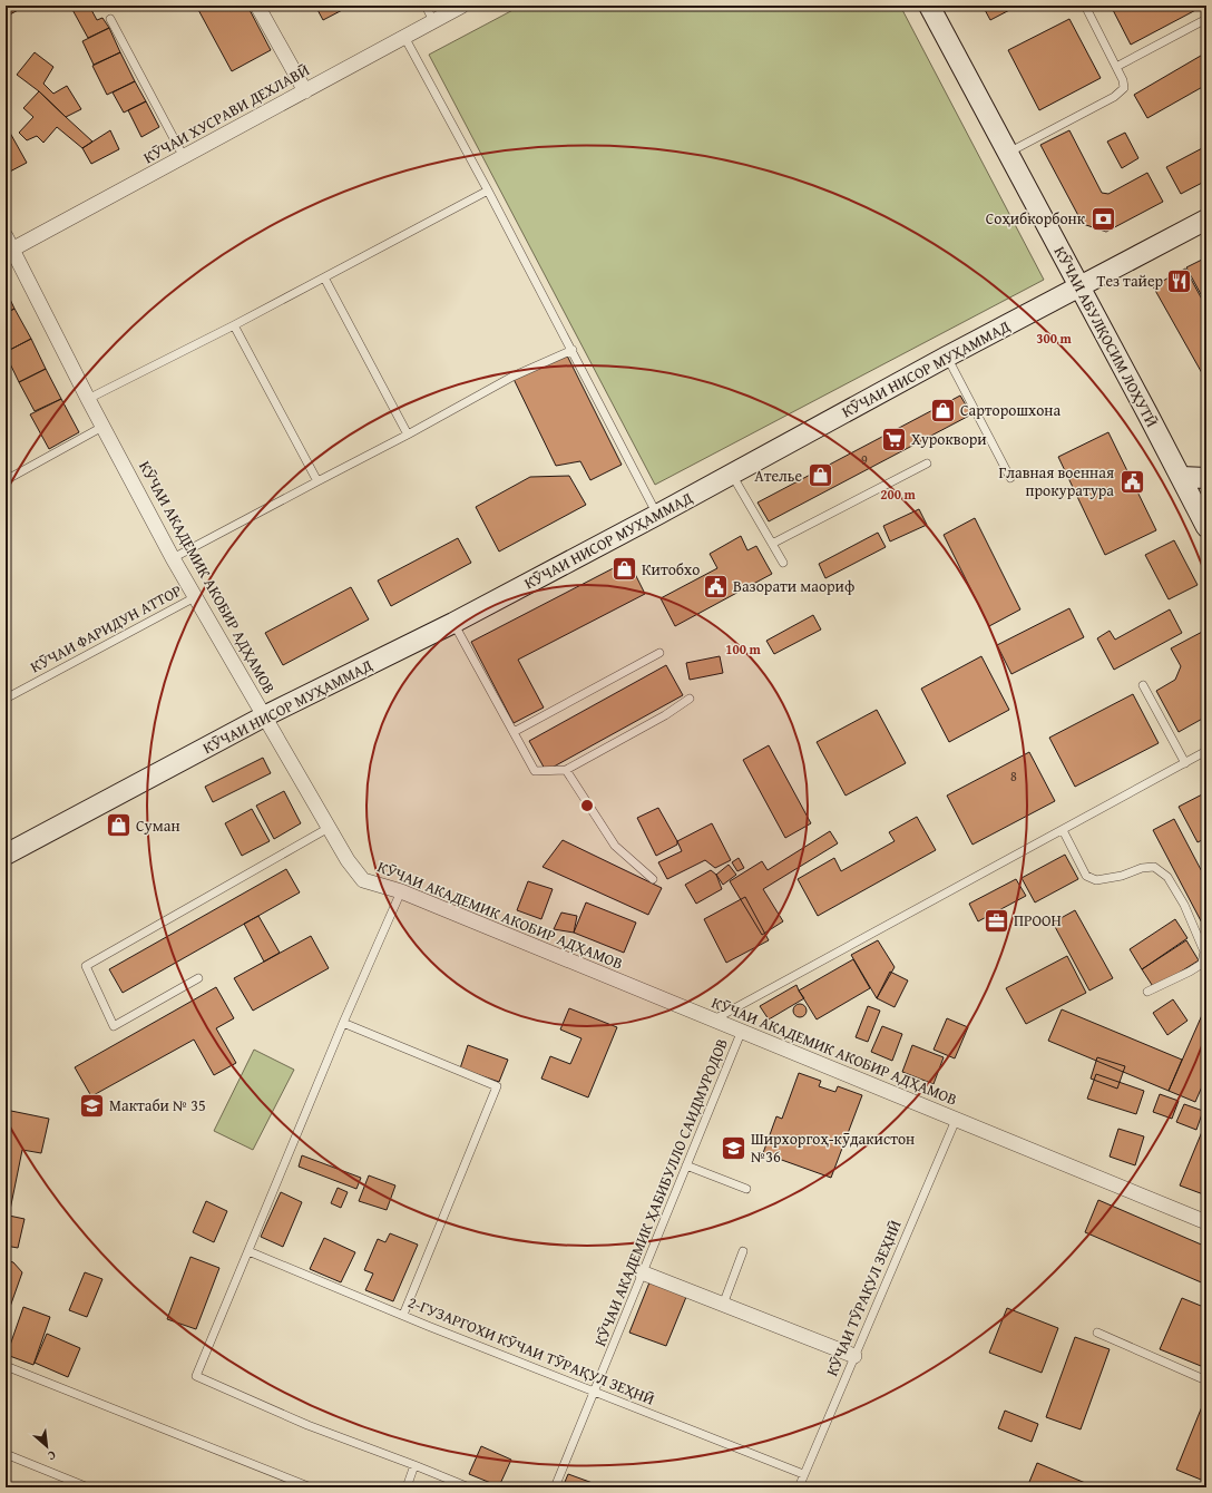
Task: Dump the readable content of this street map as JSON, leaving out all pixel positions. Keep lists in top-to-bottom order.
{
  "streets": {
    "street": [
      "КӮЧАИ ХУСРАВИ ДЕХЛАВӢ",
      "КӮЧАИ АБУЛҚОСИМ ЛОҲУТӢ",
      "КӮЧАИ НИСОР МУҲАММАД",
      "КӮЧАИ АКАДЕМИК АКОБИР АДҲАМОВ"
    ],
    "lane": [
      "КӮЧАИ ФАРИДУН АТТОР",
      "КӮЧАИ АКАДЕМИК ҲАБИБУЛЛО САИДМУРОДОВ",
      "КӮЧАИ ТӮРАҚУЛ ЗЕҲНӢ",
      "2-ГУЗАРГОХИ КӮЧАИ ТӮРАҚУЛ ЗЕҲНӢ"
    ]
  },
  "crossings": [
    ["КӮЧАИ ХУСРАВИ ДЕХЛАВӢ", "КӮЧАИ АКАДЕМИК АКОБИР АДҲАМОВ"],
    ["КӮЧАИ АБУЛҚОСИМ ЛОҲУТӢ", "КӮЧАИ НИСОР МУҲАММАД"],
    ["КӮЧАИ НИСОР МУҲАММАД", "КӮЧАИ АКАДЕМИК АКОБИР АДҲАМОВ"],
    ["КӮЧАИ АКАДЕМИК АКОБИР АДҲАМОВ", "КӮЧАИ ФАРИДУН АТТОР"],
    ["КӮЧАИ АКАДЕМИК АКОБИР АДҲАМОВ", "КӮЧАИ АКАДЕМИК ҲАБИБУЛЛО САИДМУРОДОВ"],
    ["КӮЧАИ АКАДЕМИК АКОБИР АДҲАМОВ", "КӮЧАИ ТӮРАҚУЛ ЗЕҲНӢ"],
    ["КӮЧАИ АКАДЕМИК ҲАБИБУЛЛО САИДМУРОДОВ", "2-ГУЗАРГОХИ КӮЧАИ ТӮРАҚУЛ ЗЕҲНӢ"],
    ["КӮЧАИ ТӮРАҚУЛ ЗЕҲНӢ", "2-ГУЗАРГОХИ КӮЧАИ ТӮРАҚУЛ ЗЕҲНӢ"]
  ],
  "places": {
    "bank": ["Соҳибкорбонк"],
    "restaurant": ["Тез тайер"],
    "shop": [
      "Сарторошхона",
      "Ателье",
      "Китобхо",
      "Суман"
    ],
    "supermarket": ["Хуроквори"],
    "public building": ["Главная военная прокуратура", "Вазорати маориф"],
    "office": ["ПРООН"],
    "school or university": ["Мактаби № 35", "Ширхоргоҳ-кӯдакистон №36"]
  },
  "house_numbers": ["9", "8"],
  "north": "bottom right",
  "rings": ["300 m", "200 m", "100 m"]
}
